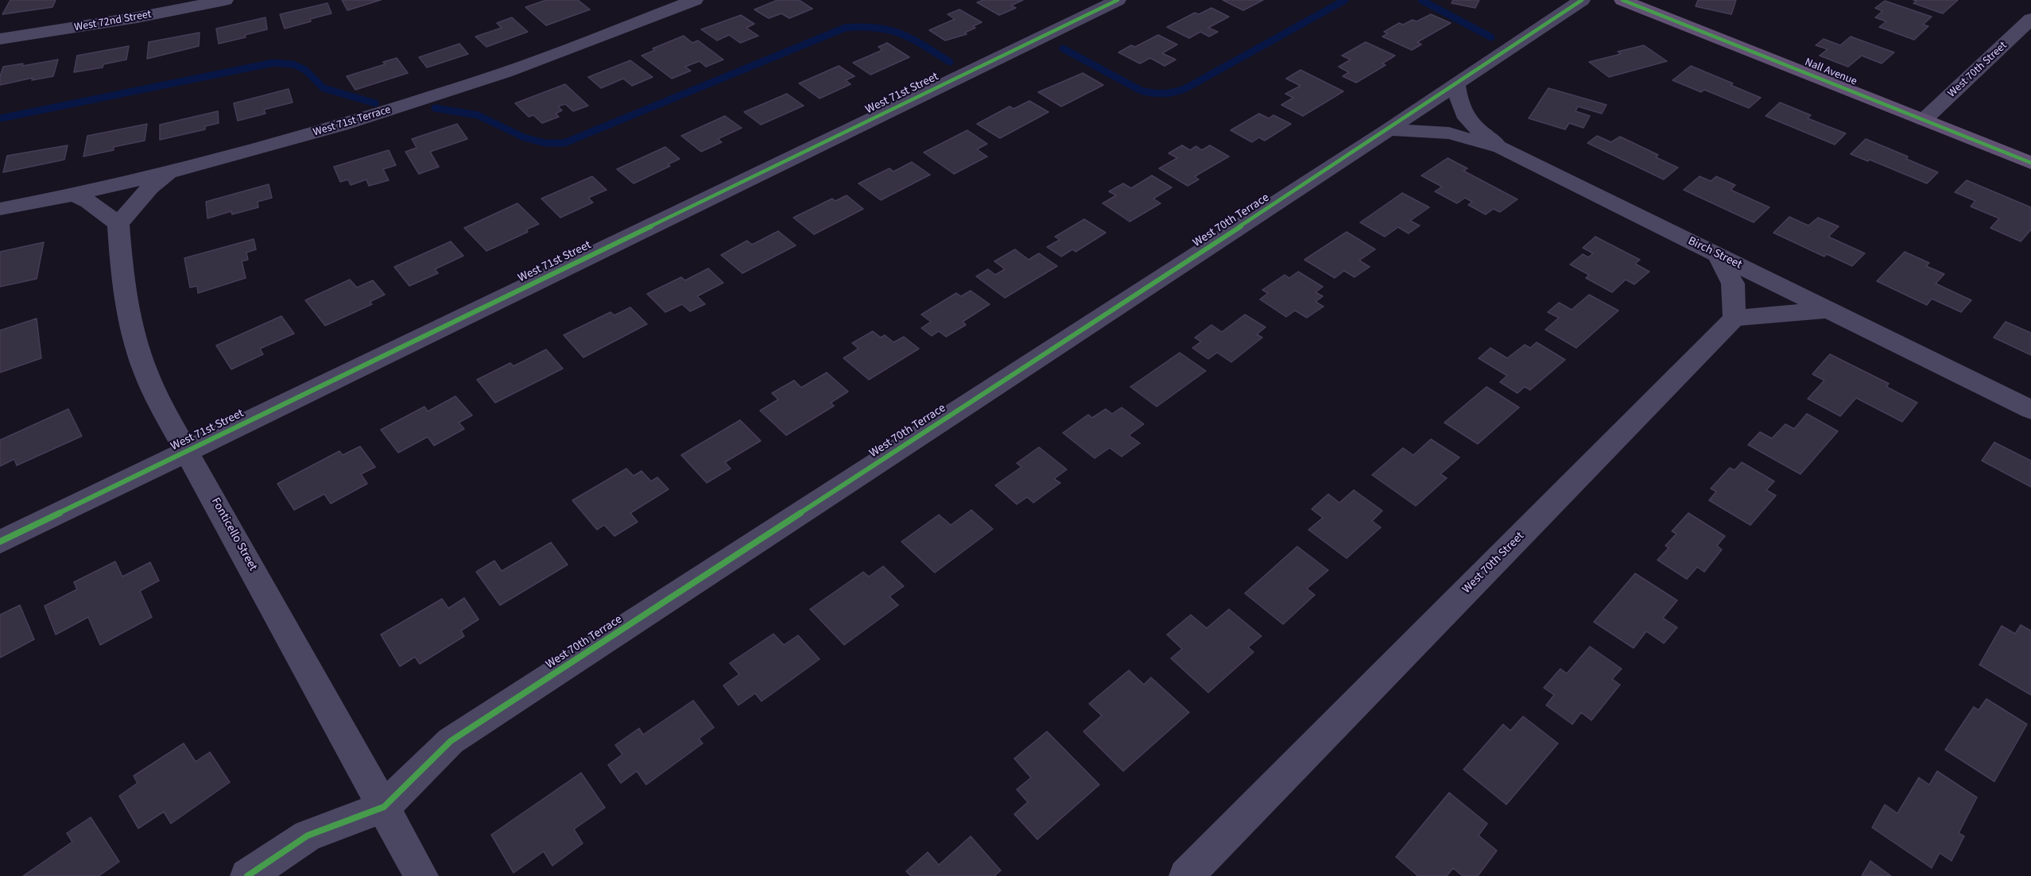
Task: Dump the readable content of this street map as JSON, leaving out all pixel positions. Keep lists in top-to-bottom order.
{
  "streets": {
    "main road": ["Nall Avenue"],
    "street": [
      "West 72nd Street",
      "West 70th Street",
      "West 71st Street",
      "West 71st Terrace",
      "West 70th Terrace",
      "Birch Street",
      "Fonticello Street"
    ]
  },
  "crossings": [
    ["West 70th Street", "Nall Avenue"],
    ["West 71st Street", "Fonticello Street"],
    ["West 70th Terrace", "Birch Street"],
    ["West 70th Terrace", "Fonticello Street"]
  ]
}
